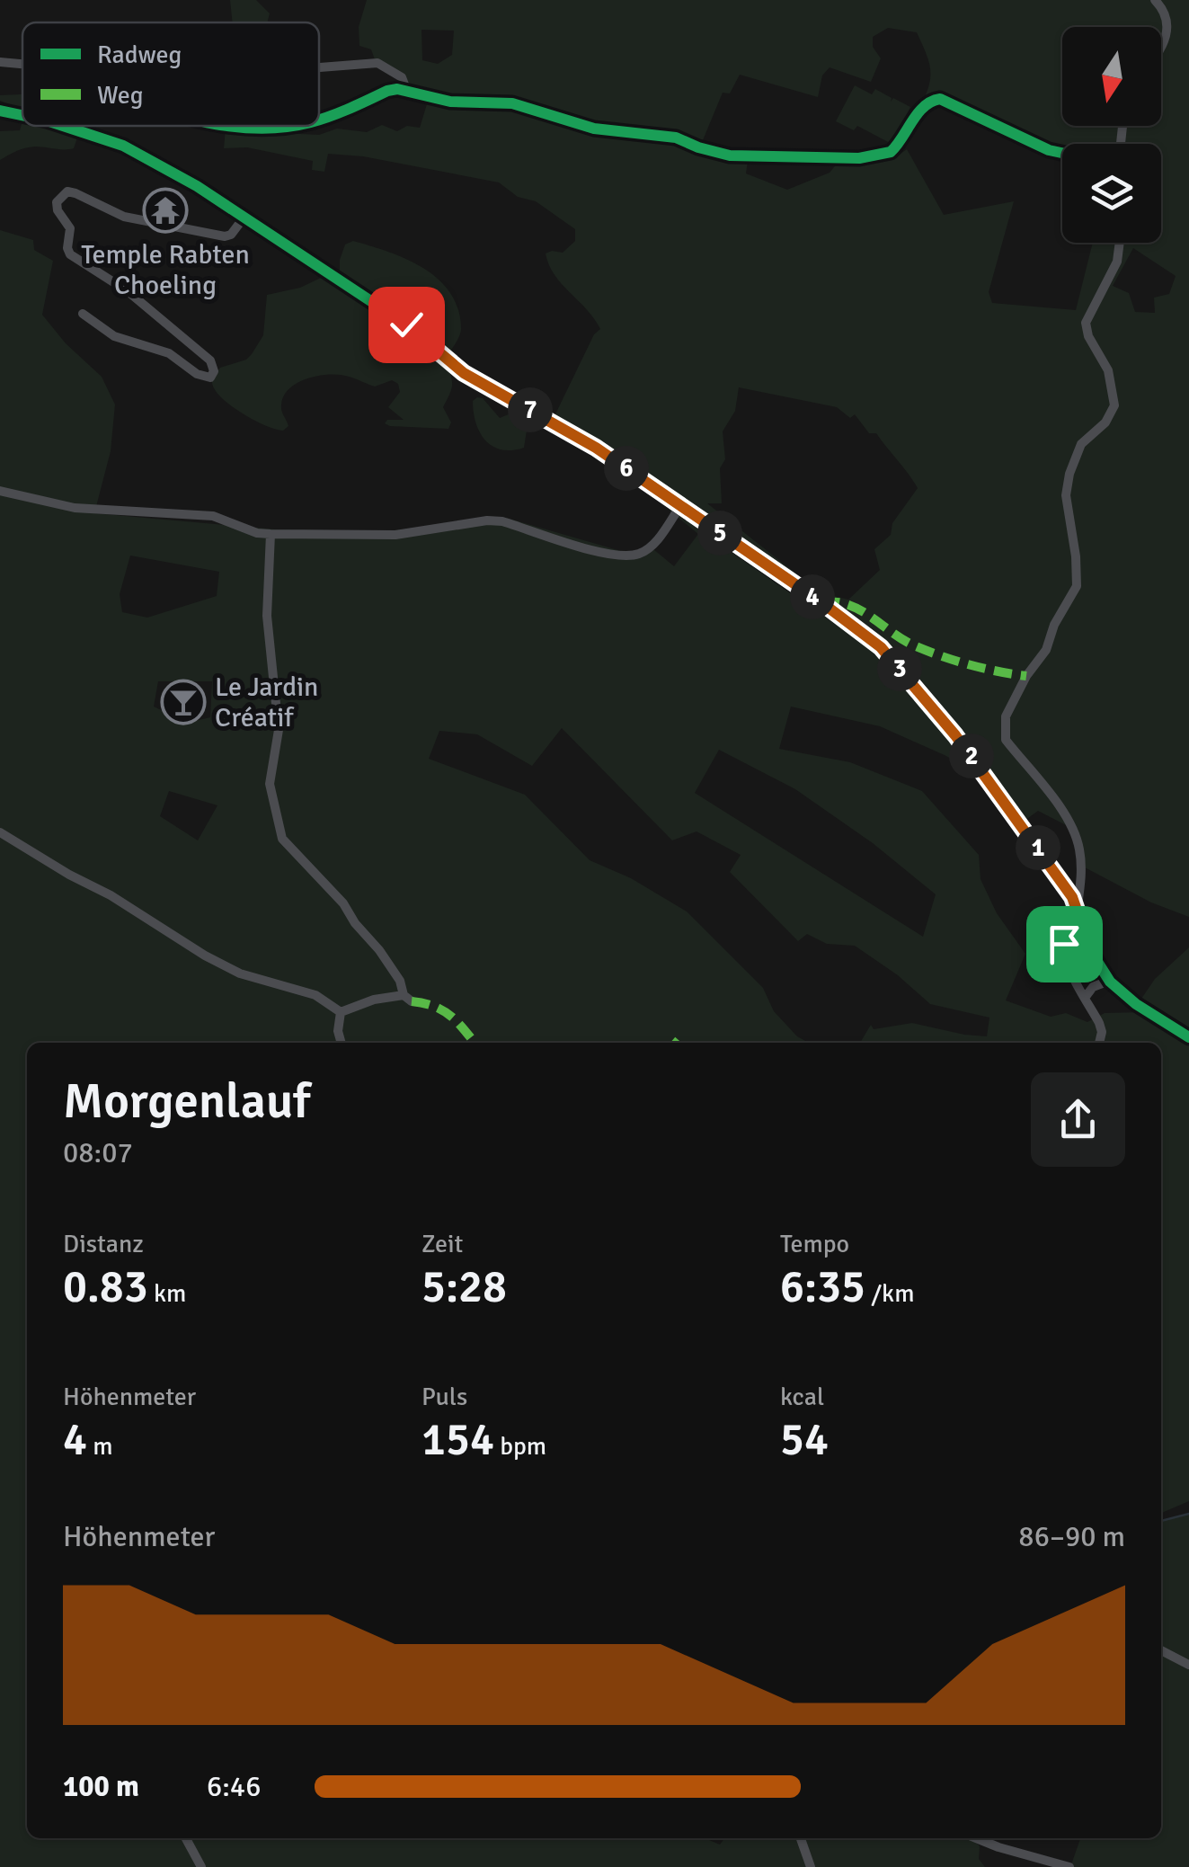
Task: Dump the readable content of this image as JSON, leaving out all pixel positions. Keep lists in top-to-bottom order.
{
  "places": {
    "temple": ["Temple Rabten Choeling"],
    "bar": ["Le Jardin Créatif"]
  },
  "legend": ["Radweg", "Weg"],
  "north": "bottom",
  "page": {
    "pins": [
      "7",
      "6",
      "5",
      "4",
      "3",
      "2",
      "1"
    ],
    "heading": ["Morgenlauf", "08:07"],
    "stats": [
      ["Distanz", "0.83 km"],
      ["Zeit", "5:28"],
      ["Tempo", "6:35 /km"],
      ["Höhenmeter", "4 m"],
      ["Puls", "154 bpm"],
      ["kcal", "54"]
    ],
    "chart": ["Höhenmeter", "86–90 m"],
    "list": [
      {
        "name": "100 m",
        "note": "6:46"
      }
    ]
  }
}
